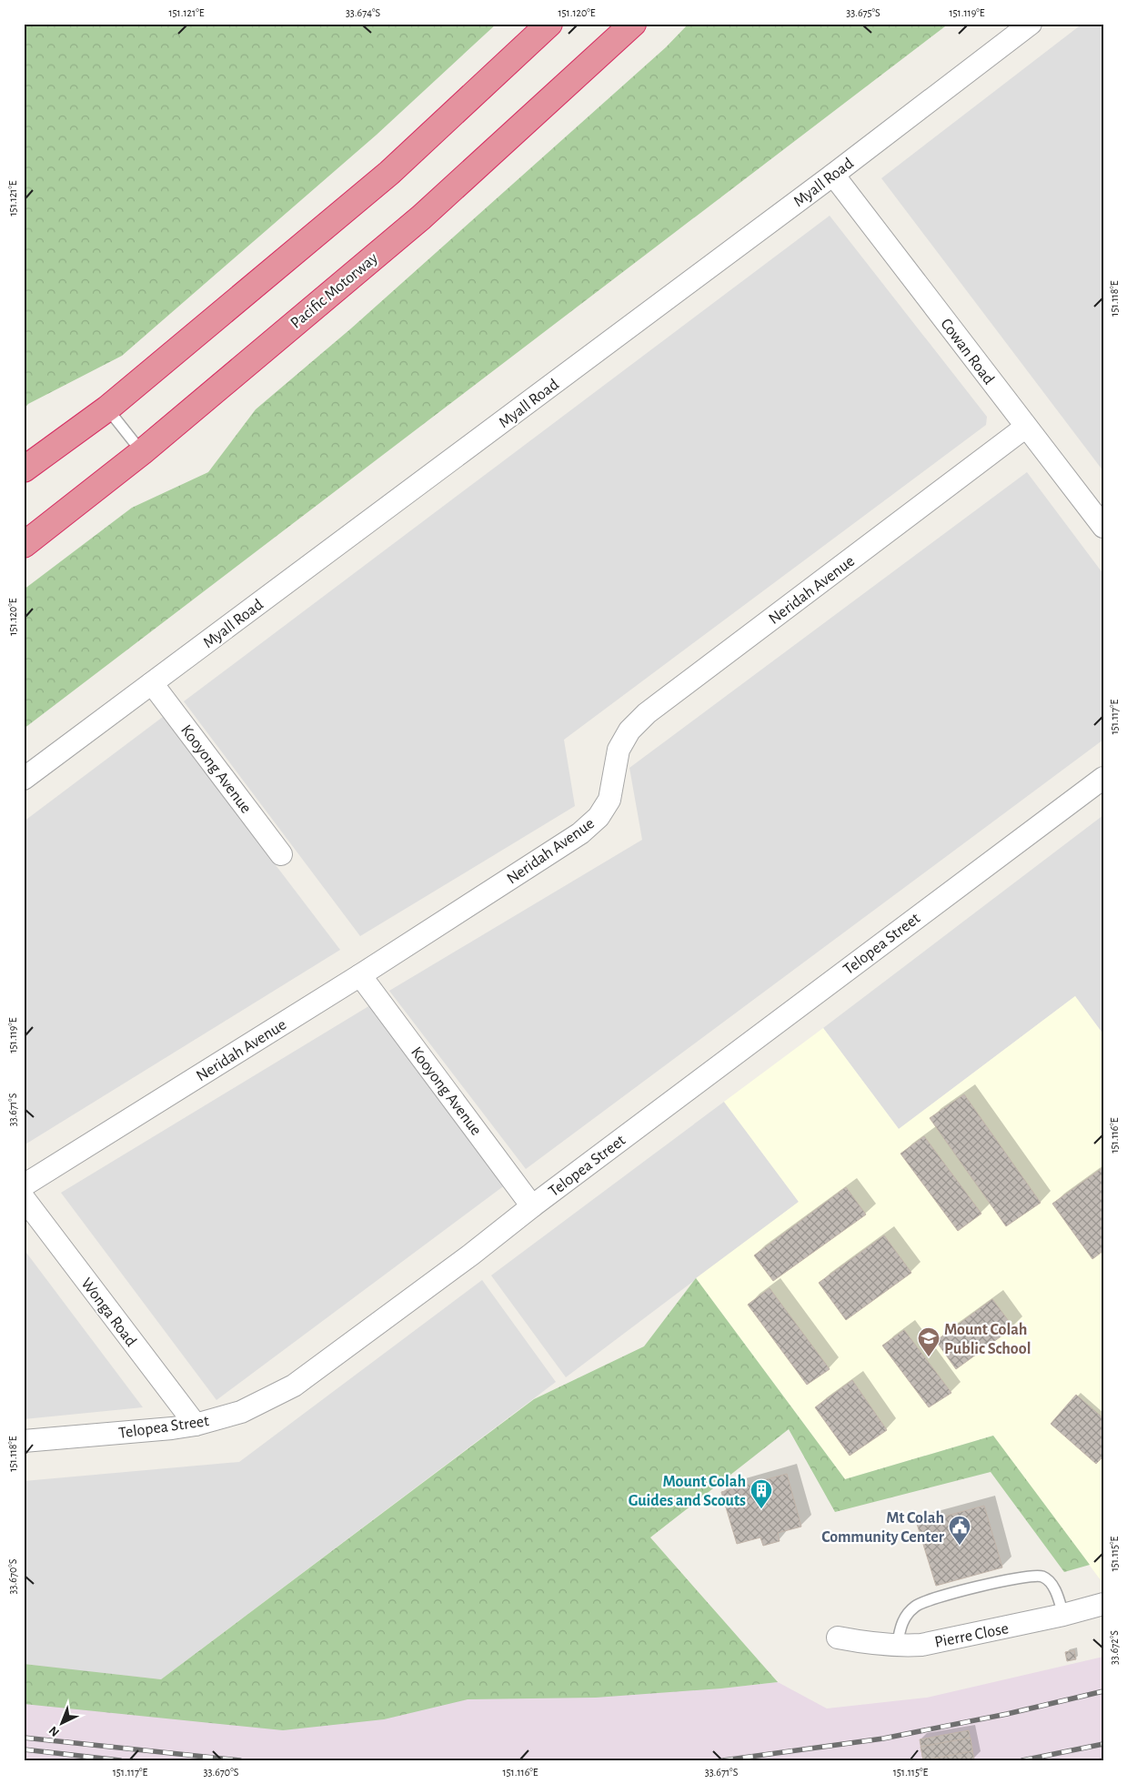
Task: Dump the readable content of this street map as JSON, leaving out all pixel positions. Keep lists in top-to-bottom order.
{
  "streets": {
    "highway": ["Pacific Motorway"],
    "street": [
      "Myall Road",
      "Cowan Road",
      "Neridah Avenue",
      "Kooyong Avenue",
      "Telopea Street",
      "Wonga Road",
      "Pierre Close"
    ]
  },
  "crossings": [
    ["Myall Road", "Cowan Road"],
    ["Myall Road", "Kooyong Avenue"],
    ["Cowan Road", "Neridah Avenue"],
    ["Neridah Avenue", "Kooyong Avenue"],
    ["Kooyong Avenue", "Telopea Street"],
    ["Telopea Street", "Wonga Road"]
  ],
  "places": {
    "school or university": ["Mount Colah Public School"],
    "building": ["Mount Colah Guides and Scouts"],
    "public building": ["Mt Colah Community Center"]
  },
  "north": "bottom left",
  "coordinates": [
    "151.121°E",
    "33.674°S",
    "151.120°E",
    "33.675°S",
    "151.119°E",
    "151.118°E",
    "151.117°E",
    "33.671°S",
    "151.116°E",
    "151.115°E",
    "33.670°S",
    "33.672°S"
  ]
}
